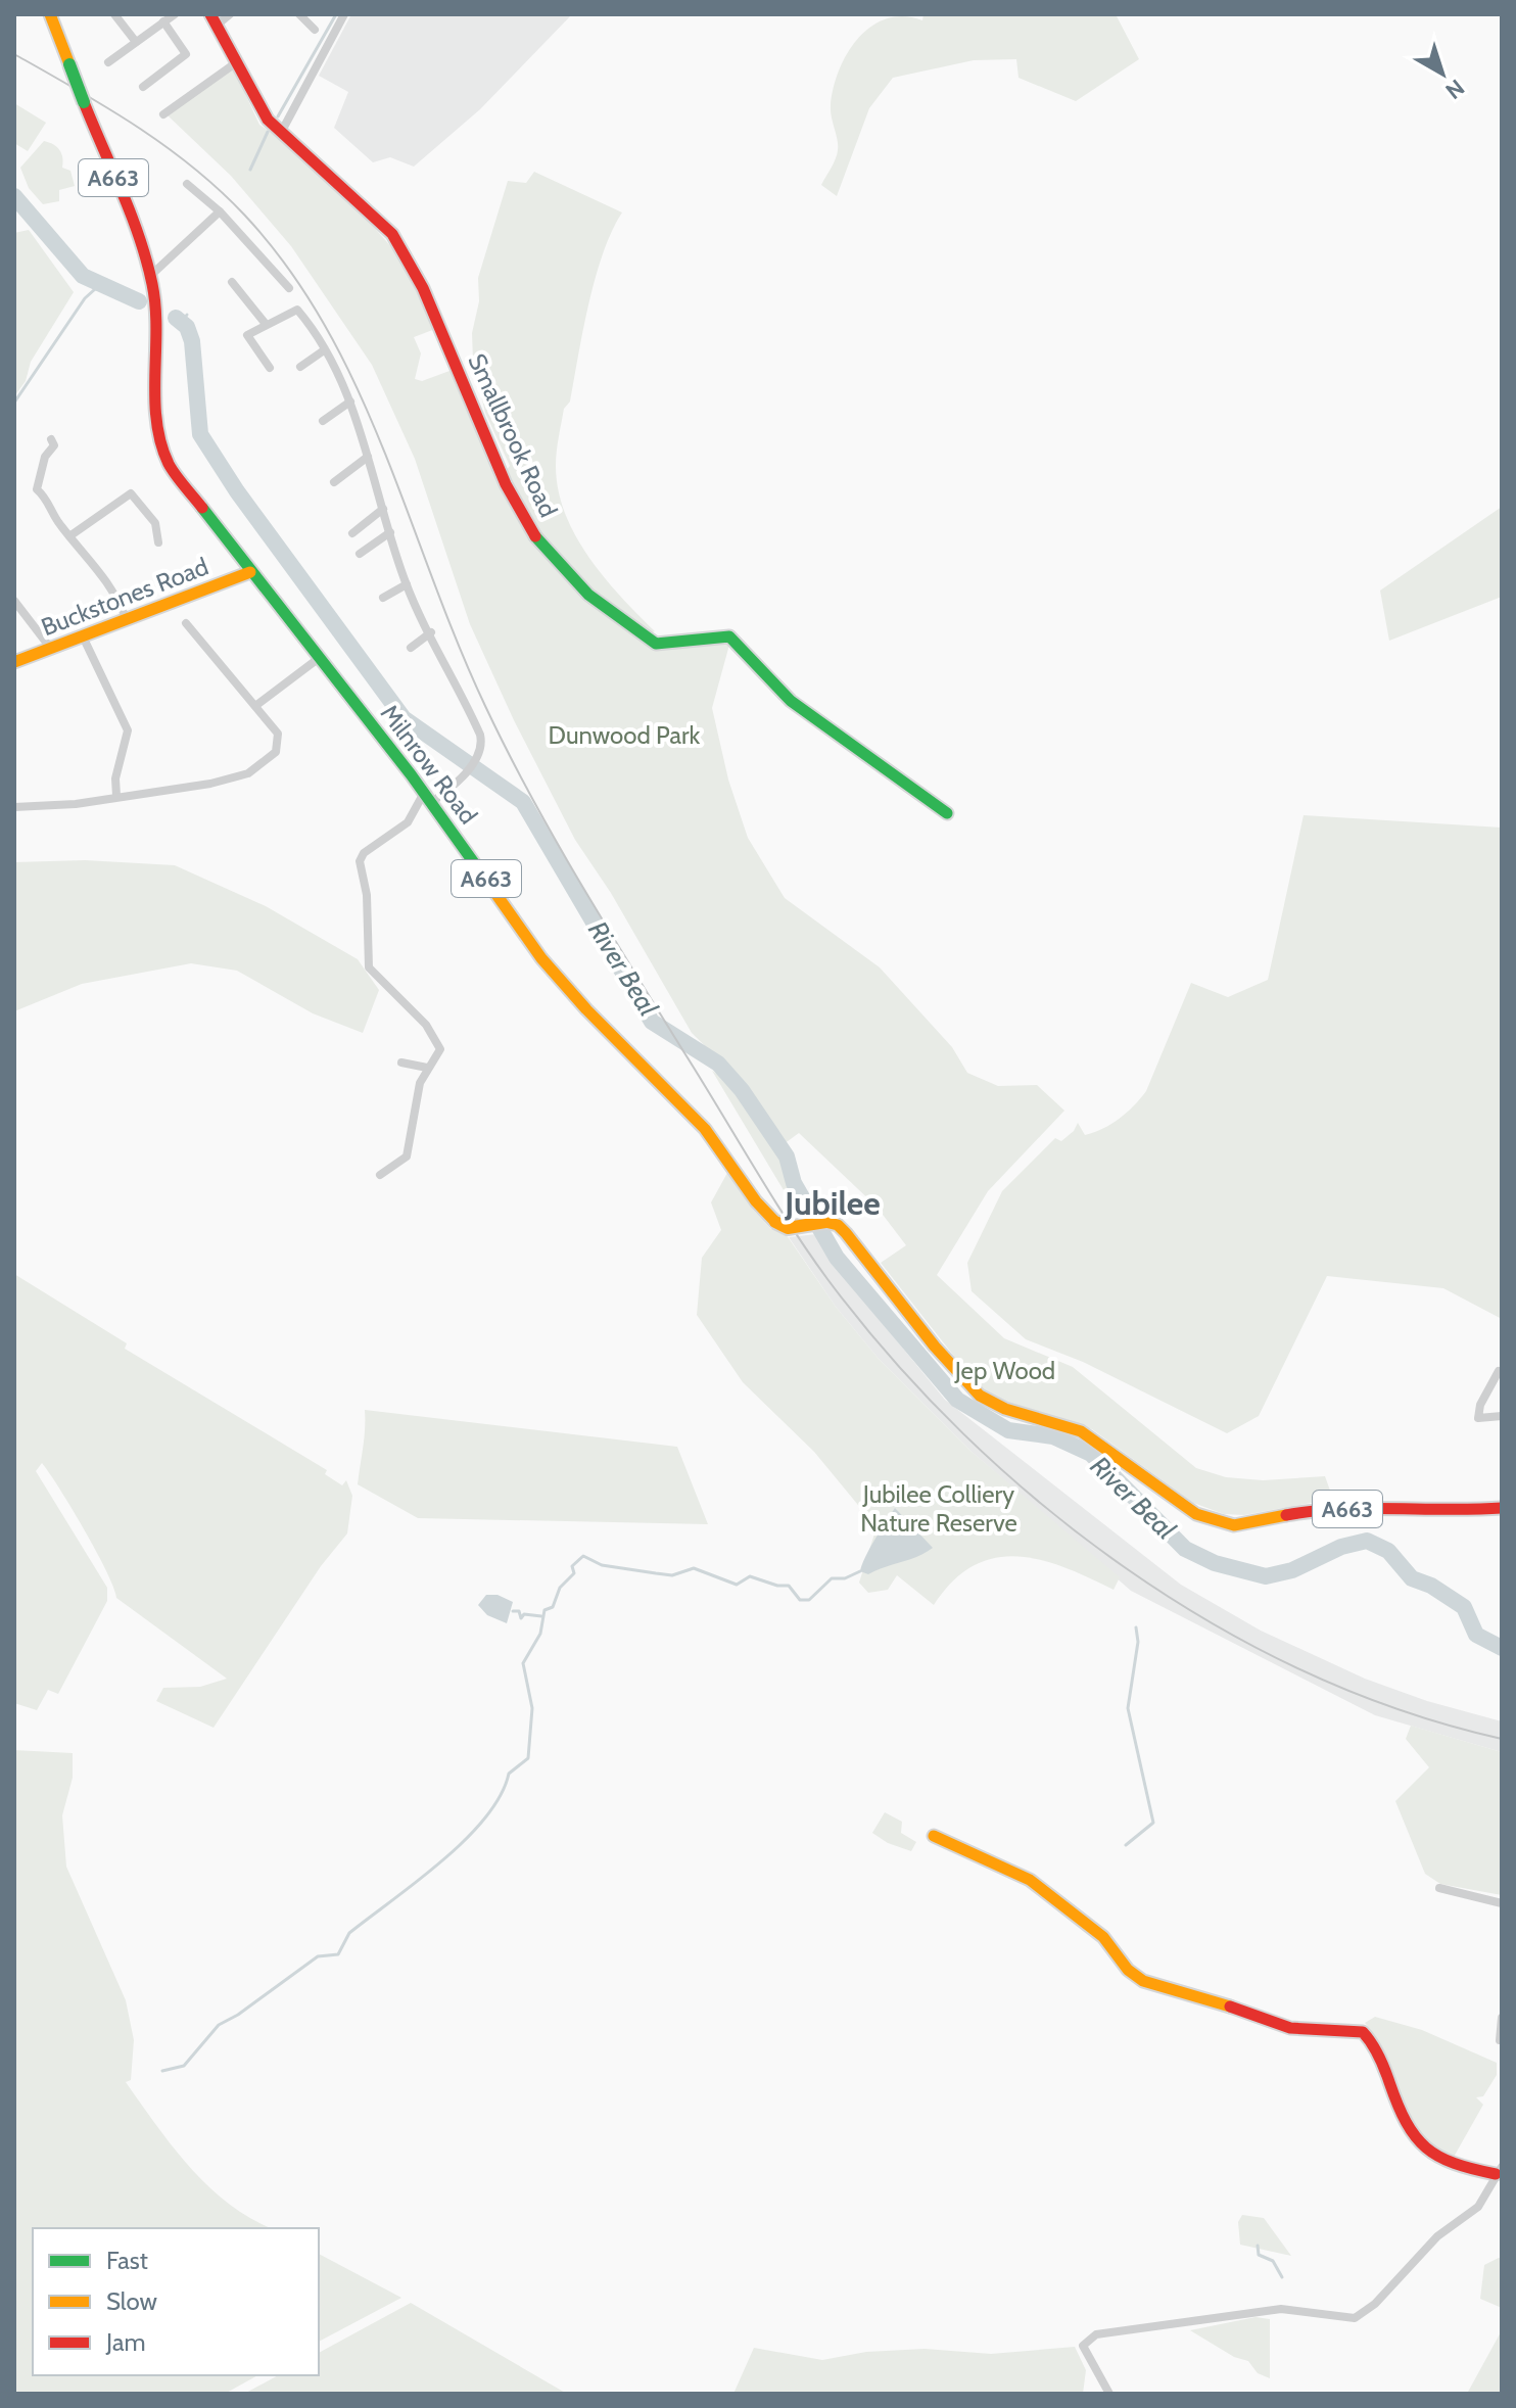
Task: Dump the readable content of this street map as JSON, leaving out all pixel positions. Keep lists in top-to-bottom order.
{
  "streets": {
    "main road": [
      "A663",
      "Smallbrook Road",
      "Buckstones Road",
      "Milnrow Road"
    ]
  },
  "crossings": [
    ["Buckstones Road", "Milnrow Road"]
  ],
  "districts": ["Jubilee"],
  "water": ["River Beal"],
  "parks": ["Dunwood Park", "Jep Wood", "Jubilee Colliery Nature Reserve"],
  "legend": ["Fast", "Slow", "Jam"],
  "north": "bottom right"
}
